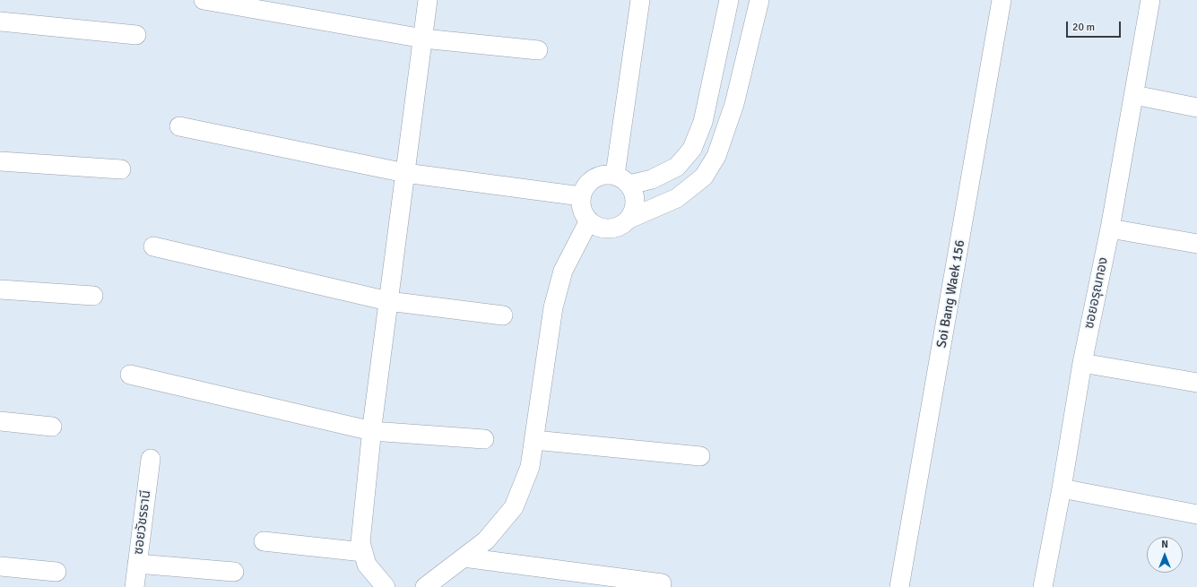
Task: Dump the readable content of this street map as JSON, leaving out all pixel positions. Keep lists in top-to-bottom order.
{
  "streets": {
    "street": ["ซอยอรุณทอง", "Soi Bang Waek 156", "ซอยวัชรธานี"]
  },
  "scale_bar": "20 m",
  "north": "top"
}
